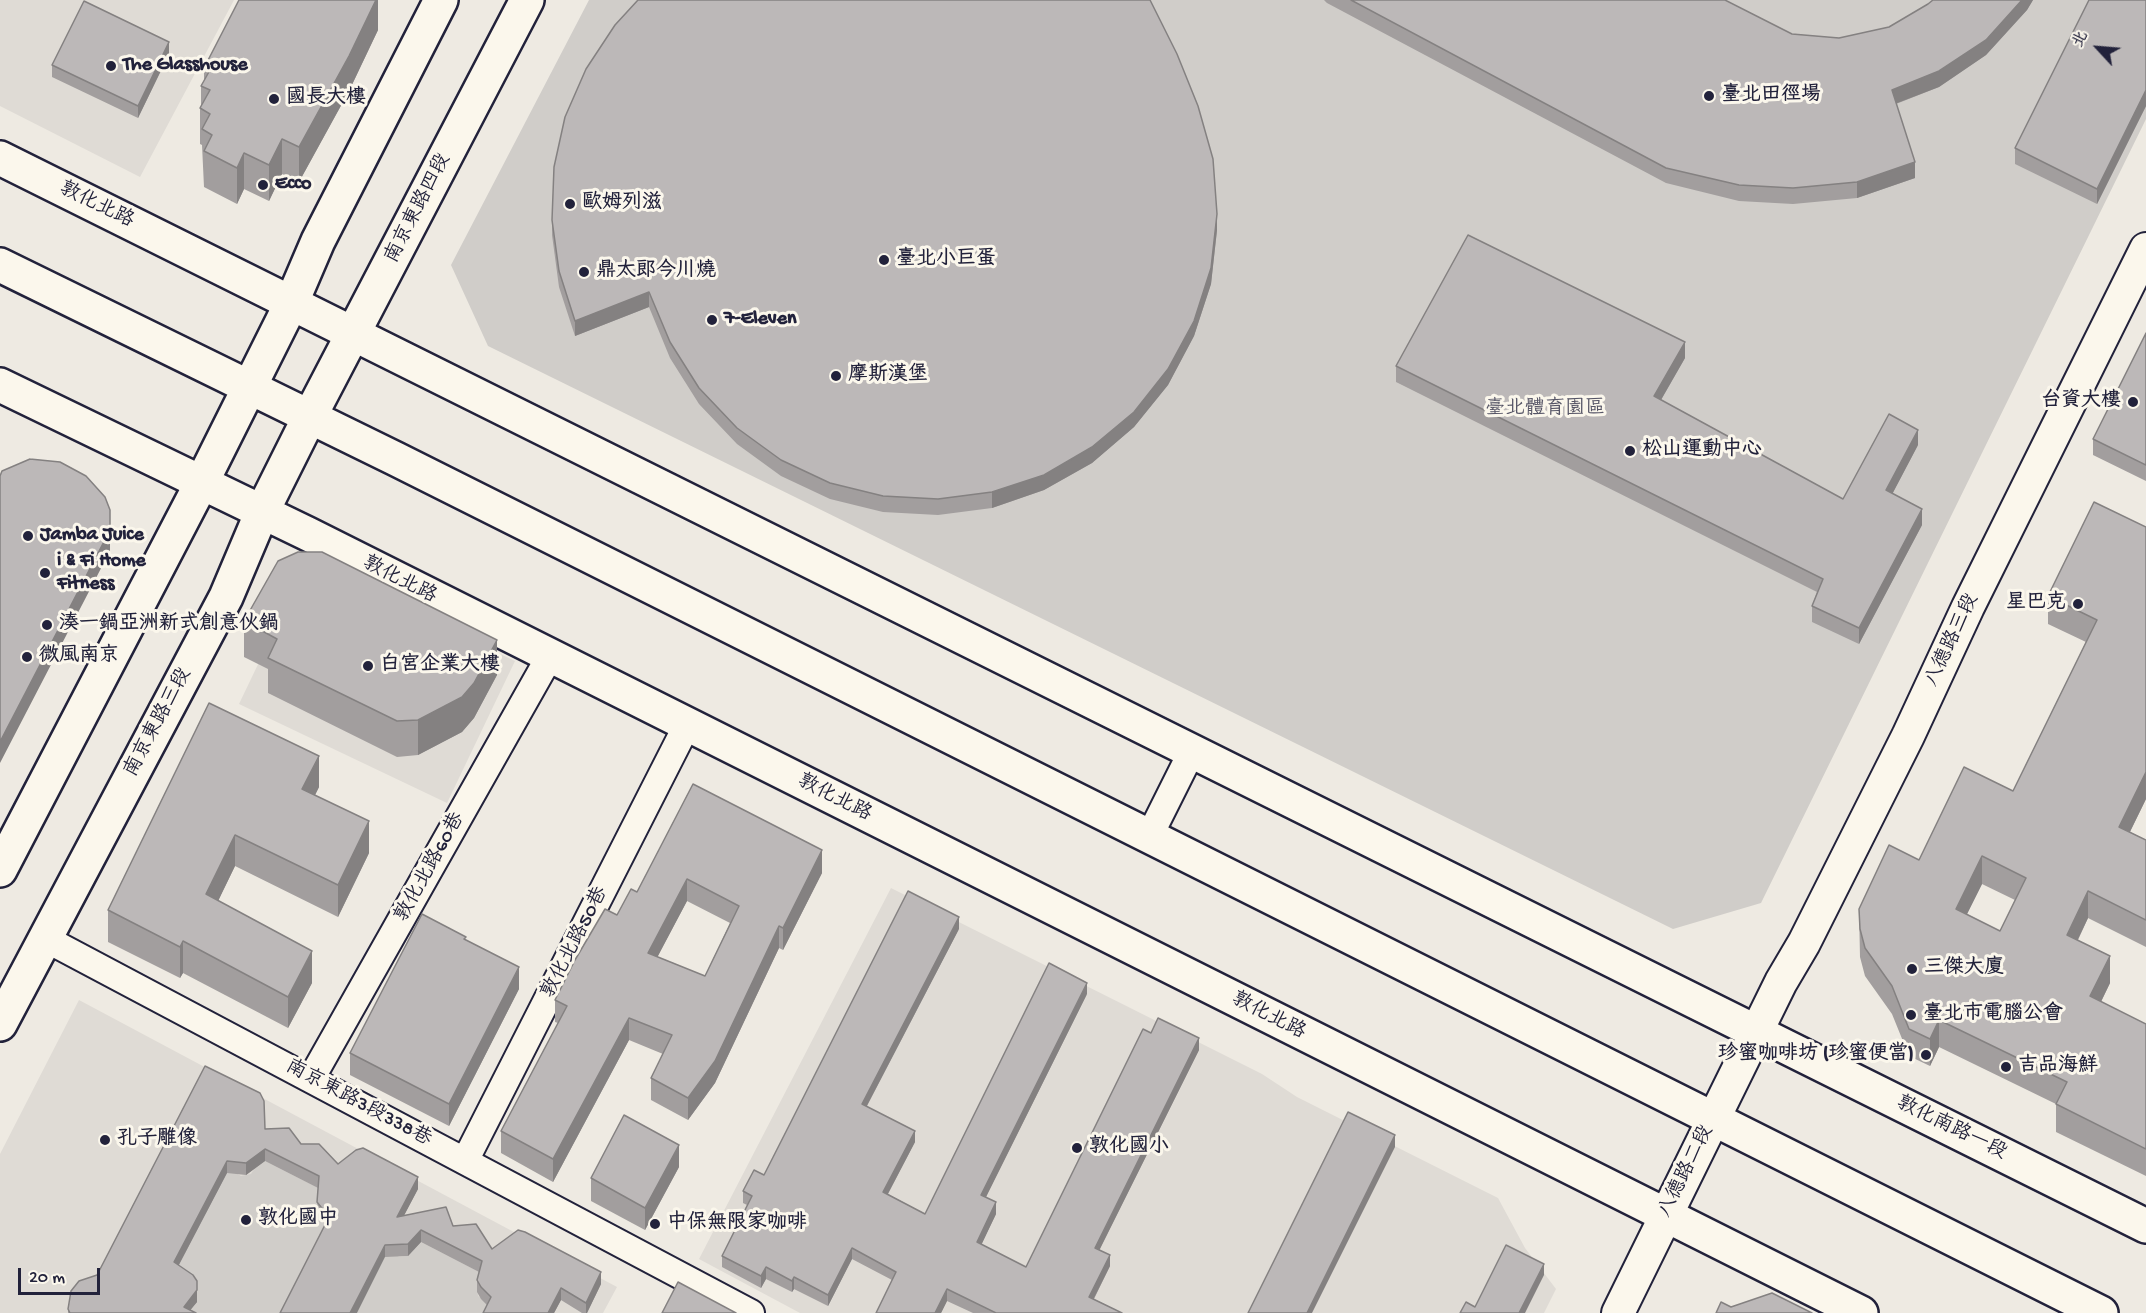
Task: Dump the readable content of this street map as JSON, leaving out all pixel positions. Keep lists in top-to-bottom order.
{
  "streets": {
    "main road": [
      "敦化北路",
      "南京東路四段",
      "南京東路三段",
      "敦化南路一段"
    ],
    "street": [
      "八德路三段",
      "敦化北路60巷",
      "敦化北路50巷",
      "南京東路3段338巷",
      "八德路二段"
    ]
  },
  "crossings": [
    ["敦化北路", "南京東路四段"],
    ["敦化北路", "八德路三段"],
    ["敦化北路", "南京東路三段"],
    ["敦化北路", "敦化北路60巷"],
    ["敦化北路", "敦化北路50巷"],
    ["敦化北路", "敦化南路一段"],
    ["敦化北路", "八德路二段"],
    ["南京東路四段", "南京東路三段"],
    ["八德路三段", "敦化南路一段"],
    ["八德路三段", "八德路二段"],
    ["南京東路三段", "南京東路3段338巷"],
    ["敦化北路60巷", "南京東路3段338巷"],
    ["敦化北路50巷", "南京東路3段338巷"],
    ["敦化南路一段", "八德路二段"]
  ],
  "parks": ["臺北體育園區"],
  "places": [
    "The Glasshouse",
    "臺北田徑場",
    "國長大樓",
    "Ecco",
    "歐姆列滋",
    "臺北小巨蛋",
    "鼎太郎今川燒",
    "7-Eleven",
    "摩斯漢堡",
    "台資大樓",
    "松山運動中心",
    "Jamba Juice",
    "i & Fi Home Fitness",
    "星巴克",
    "湊一鍋亞洲新式創意伙鍋",
    "微風南京",
    "白宮企業大樓",
    "三傑大廈",
    "臺北市電腦公會",
    "珍蜜咖啡坊 (珍蜜便當)",
    "吉品海鮮",
    "孔子雕像",
    "敦化國小",
    "敦化國中",
    "中保無限家咖啡"
  ],
  "scale_bar": "20 m",
  "north": "top left"
}
